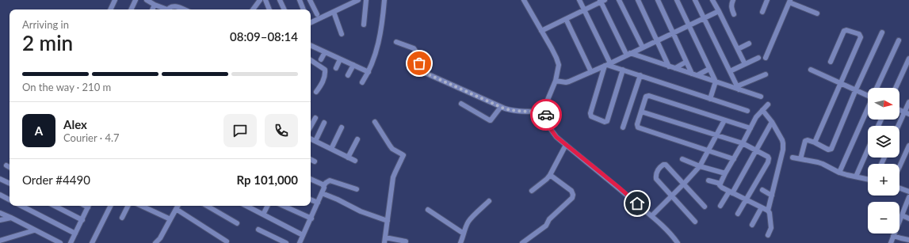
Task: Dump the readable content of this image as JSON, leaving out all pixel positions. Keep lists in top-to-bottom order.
{
  "north": "right",
  "page": {
    "heading": ["2 min", "Arriving in", "08:09–08:14"],
    "panel": [
      "Alex",
      "Courier · 4.7",
      "Order #4490",
      "Rp 101,000"
    ],
    "bar": "On the way · 210 m",
    "map_buttons": ["+", "−"],
    "round": "A"
  }
}
